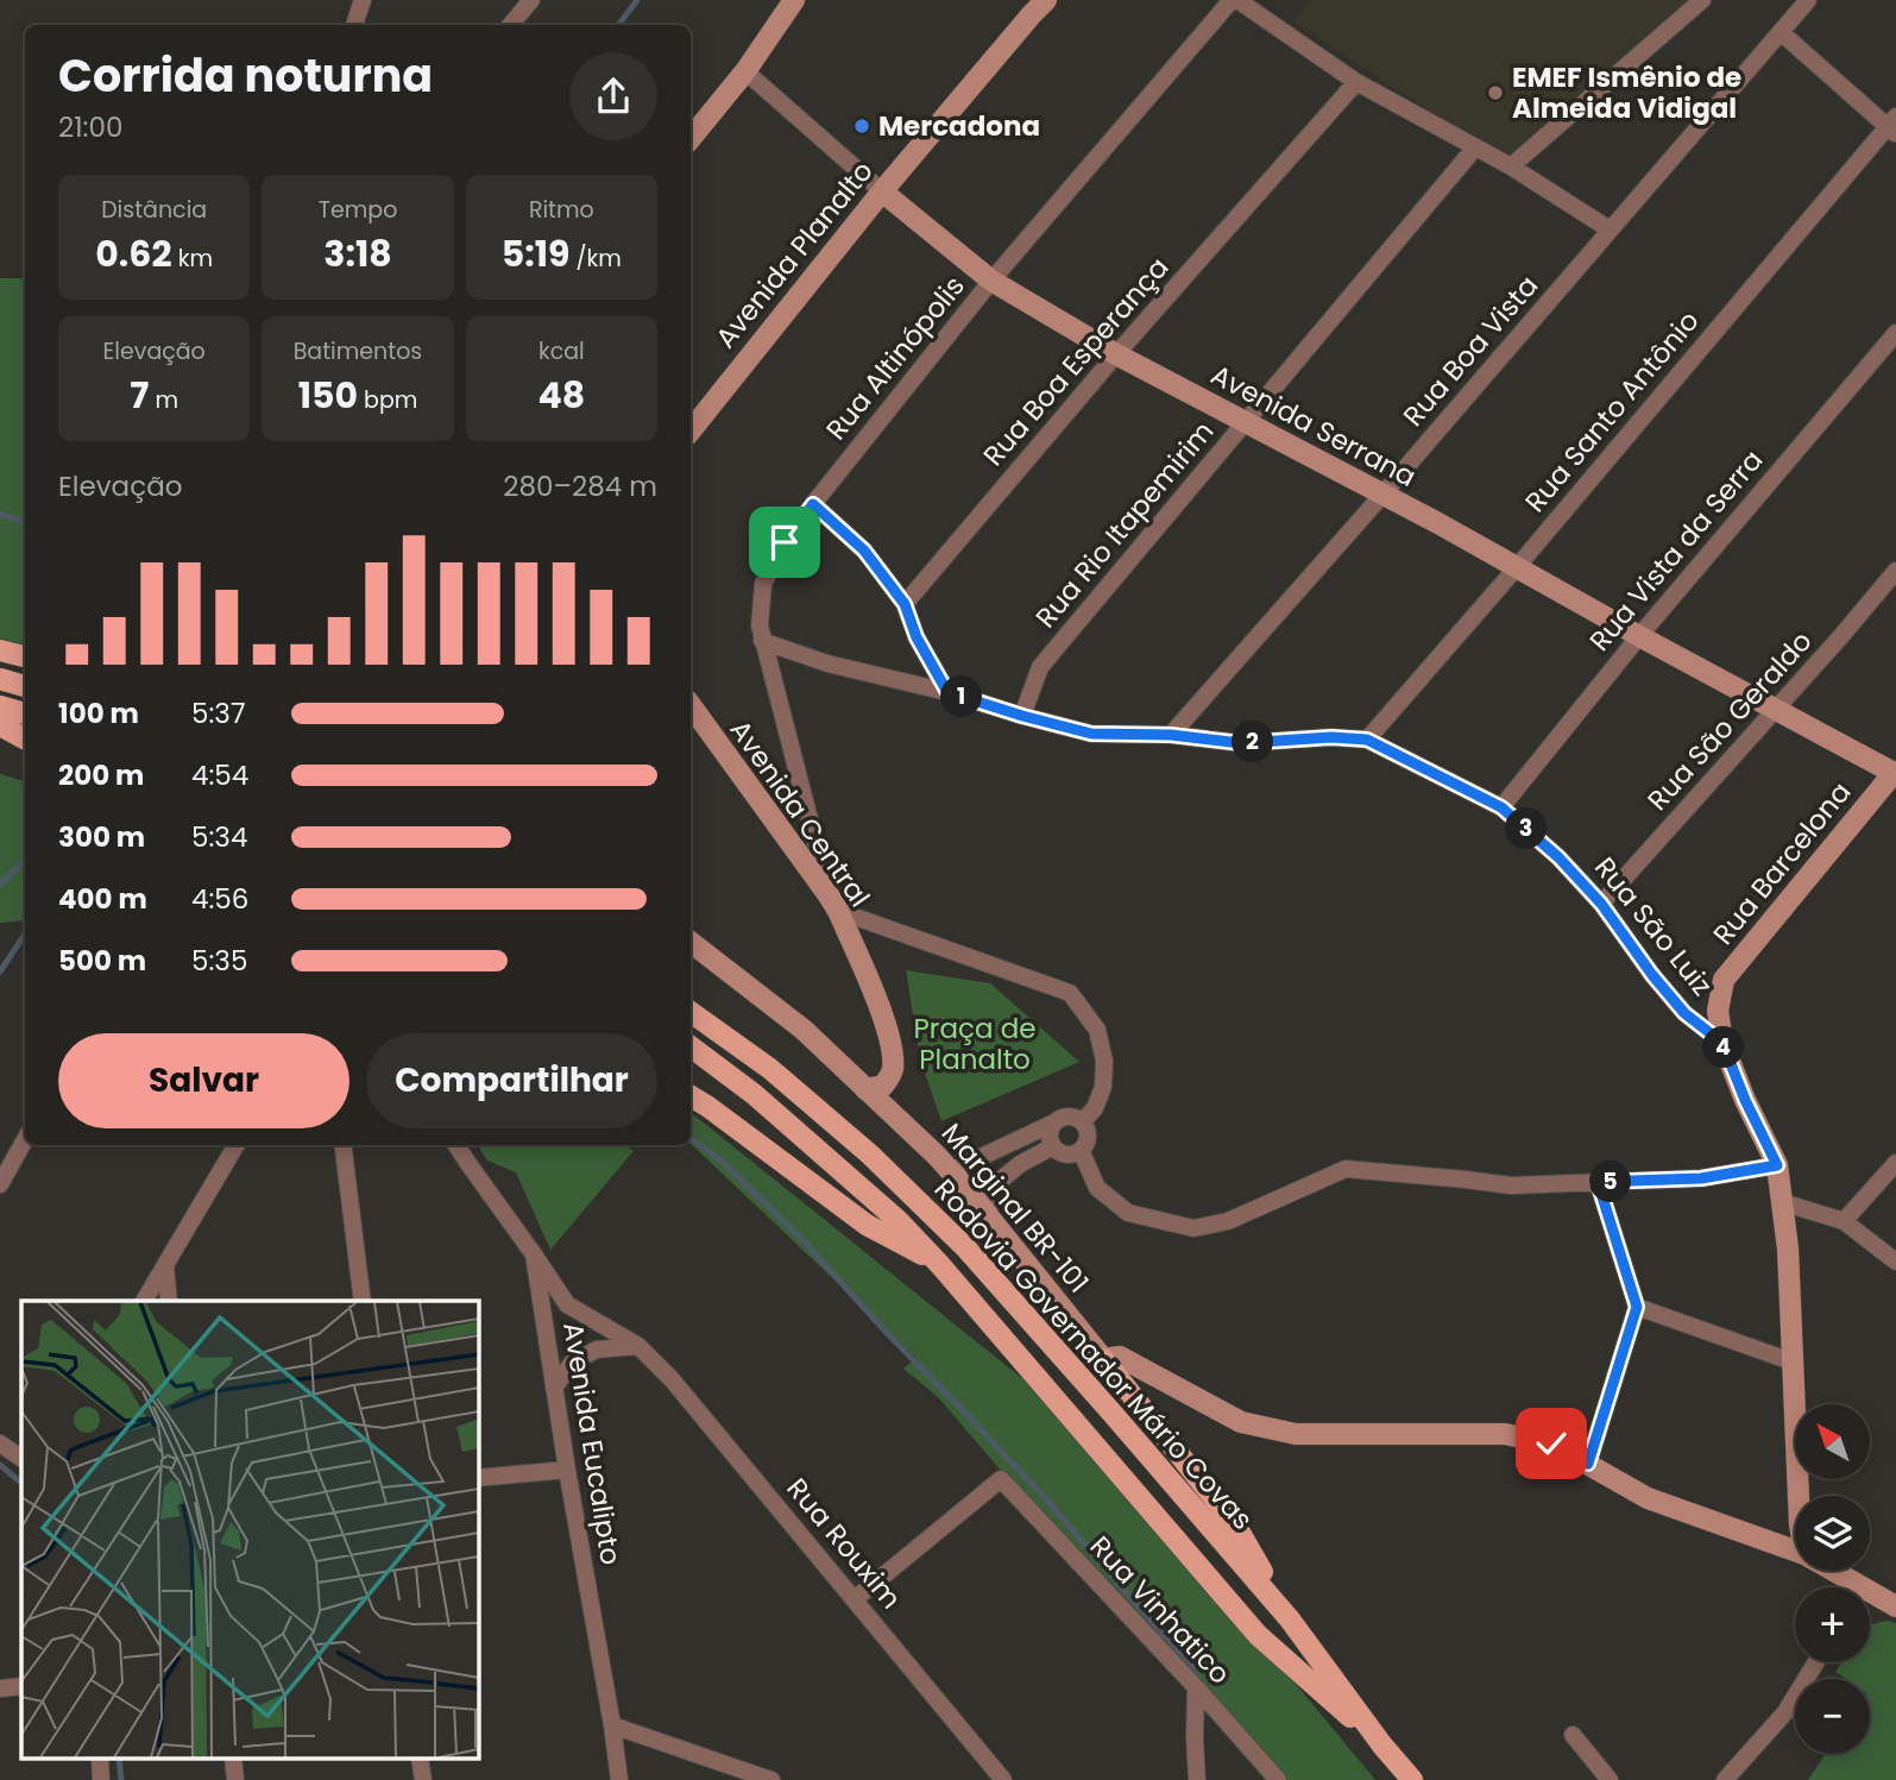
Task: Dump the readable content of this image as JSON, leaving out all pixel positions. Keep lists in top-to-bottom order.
{
  "streets": {
    "main road": ["Rodovia Governador Mário Covas"],
    "street": [
      "Avenida Planalto",
      "Rua Boa Vista",
      "Rua Altinópolis",
      "Rua Boa Esperança",
      "Rua Santo Antônio",
      "Avenida Serrana",
      "Rua Rio Itapemirim",
      "Rua Vista da Serra",
      "Rua São Geraldo",
      "Avenida Central",
      "Rua Barcelona",
      "Rua São Luiz",
      "Marginal BR-101",
      "Avenida Eucalipto",
      "Rua Rouxim",
      "Rua Vinhatico"
    ]
  },
  "crossings": [
    ["Avenida Planalto", "Avenida Serrana"],
    ["Rua Boa Vista", "Avenida Serrana"],
    ["Rua Boa Vista", "Rua São Luiz"],
    ["Rua Altinópolis", "Avenida Serrana"],
    ["Rua Altinópolis", "Avenida Central"],
    ["Rua Altinópolis", "Rua São Luiz"],
    ["Rua Boa Esperança", "Avenida Serrana"],
    ["Rua Santo Antônio", "Avenida Serrana"],
    ["Rua Santo Antônio", "Rua São Luiz"],
    ["Avenida Serrana", "Rua Rio Itapemirim"],
    ["Avenida Serrana", "Rua Vista da Serra"],
    ["Avenida Serrana", "Rua São Geraldo"],
    ["Avenida Serrana", "Rua Barcelona"],
    ["Rua Rio Itapemirim", "Rua São Luiz"],
    ["Rua Vista da Serra", "Rua São Luiz"],
    ["Rua São Geraldo", "Rua São Luiz"],
    ["Avenida Central", "Marginal BR-101"],
    ["Rua Barcelona", "Rua São Luiz"],
    ["Avenida Eucalipto", "Rua Rouxim"],
    ["Rua Rouxim", "Rua Vinhatico"]
  ],
  "parks": ["Praça de Planalto"],
  "places": ["EMEF Ismênio de Almeida Vidigal", "Mercadona"],
  "north": "top left",
  "page": {
    "heading": ["Corrida noturna", "21:00"],
    "stats": [
      ["Distância", "0.62 km"],
      ["Tempo", "3:18"],
      ["Ritmo", "5:19 /km"],
      ["Elevação", "7 m"],
      ["Batimentos", "150 bpm"],
      ["kcal", "48"]
    ],
    "chart": ["Elevação", "280–284 m"],
    "pins": [
      "1",
      "2",
      "3",
      "4",
      "5"
    ],
    "list": [
      {
        "name": "100 m",
        "note": "5:37"
      },
      {
        "name": "200 m",
        "note": "4:54"
      },
      {
        "name": "300 m",
        "note": "5:34"
      },
      {
        "name": "400 m",
        "note": "4:56"
      },
      {
        "name": "500 m",
        "note": "5:35"
      }
    ],
    "buttons": ["Salvar", "Compartilhar"],
    "map_buttons": ["+", "−"]
  }
}
